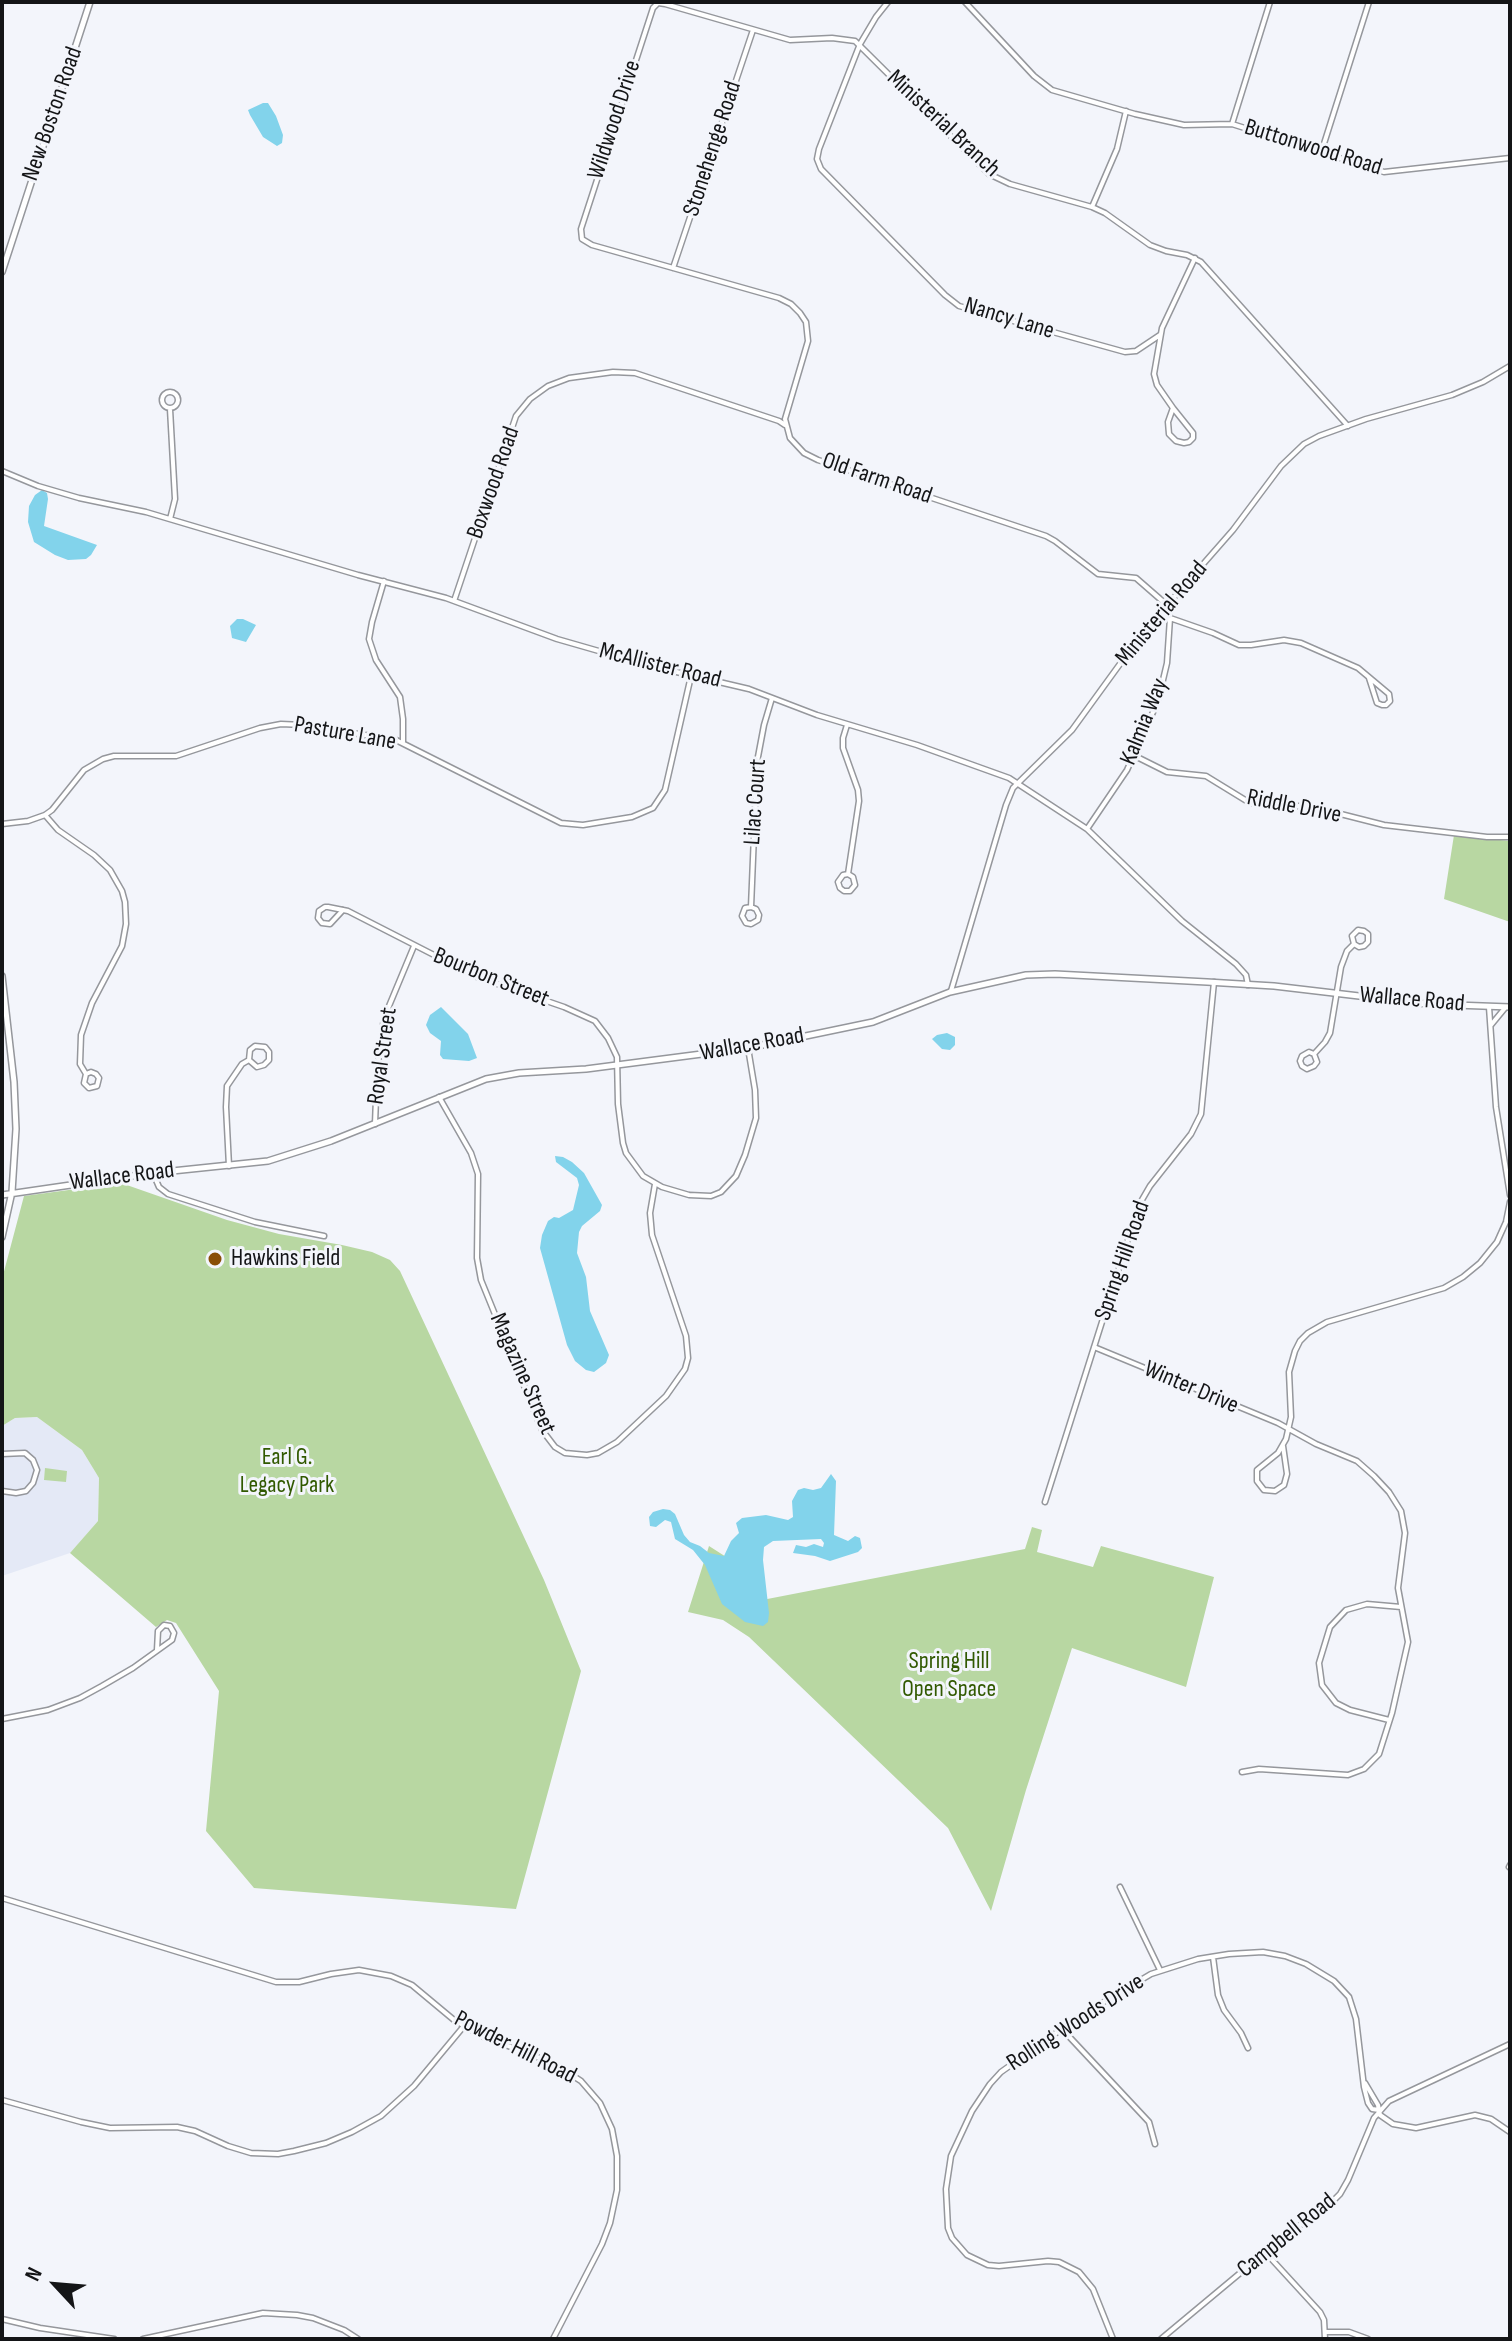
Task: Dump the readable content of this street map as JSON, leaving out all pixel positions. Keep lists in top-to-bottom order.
{
  "streets": {
    "street": [
      "New Boston Road",
      "Wildwood Drive",
      "Ministerial Branch",
      "Buttonwood Road",
      "Stonehenge Road",
      "Nancy Lane",
      "Old Farm Road",
      "Boxwood Road",
      "Ministerial Road",
      "McAllister Road",
      "Kalmia Way",
      "Pasture Lane",
      "Lilac Court",
      "Riddle Drive",
      "Bourbon Street",
      "Wallace Road",
      "Royal Street",
      "Spring Hill Road",
      "Magazine Street",
      "Winter Drive",
      "Rolling Woods Drive",
      "Powder Hill Road",
      "Campbell Road"
    ]
  },
  "crossings": [
    ["Wildwood Drive", "Stonehenge Road"],
    ["Ministerial Branch", "Nancy Lane"],
    ["Old Farm Road", "Boxwood Road"],
    ["Old Farm Road", "Ministerial Road"],
    ["Old Farm Road", "Kalmia Way"],
    ["Boxwood Road", "McAllister Road"],
    ["Ministerial Road", "McAllister Road"],
    ["Ministerial Road", "Kalmia Way"],
    ["Ministerial Road", "Wallace Road"],
    ["McAllister Road", "Kalmia Way"],
    ["McAllister Road", "Pasture Lane"],
    ["McAllister Road", "Lilac Court"],
    ["McAllister Road", "Wallace Road"],
    ["Kalmia Way", "Riddle Drive"],
    ["Bourbon Street", "Wallace Road"],
    ["Bourbon Street", "Royal Street"],
    ["Bourbon Street", "Magazine Street"],
    ["Wallace Road", "Royal Street"],
    ["Wallace Road", "Spring Hill Road"],
    ["Wallace Road", "Magazine Street"],
    ["Spring Hill Road", "Winter Drive"],
    ["Rolling Woods Drive", "Campbell Road"]
  ],
  "parks": ["Earl G. Legacy Park", "Spring Hill Open Space"],
  "places": ["Hawkins Field"],
  "north": "top left"
}
